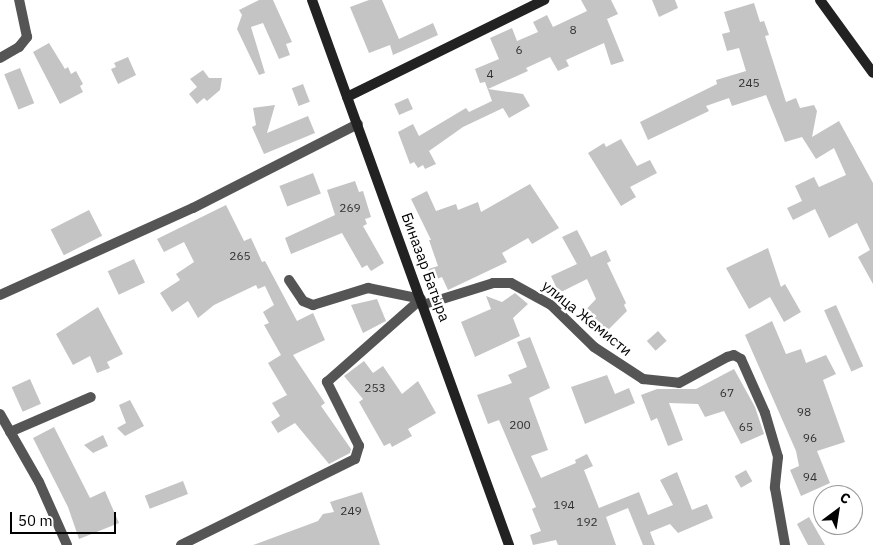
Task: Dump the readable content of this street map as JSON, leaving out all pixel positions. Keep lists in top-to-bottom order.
{
  "streets": {
    "street": ["Биназар Батыра", "улица Жемисти"]
  },
  "crossings": [
    ["Биназар Батыра", "улица Жемисти"]
  ],
  "house_numbers": [
    "8",
    "6",
    "4",
    "245",
    "269",
    "265",
    "253",
    "67",
    "98",
    "200",
    "65",
    "96",
    "94",
    "194",
    "249",
    "192"
  ],
  "scale_bar": "50 m",
  "north": "top right"
}
